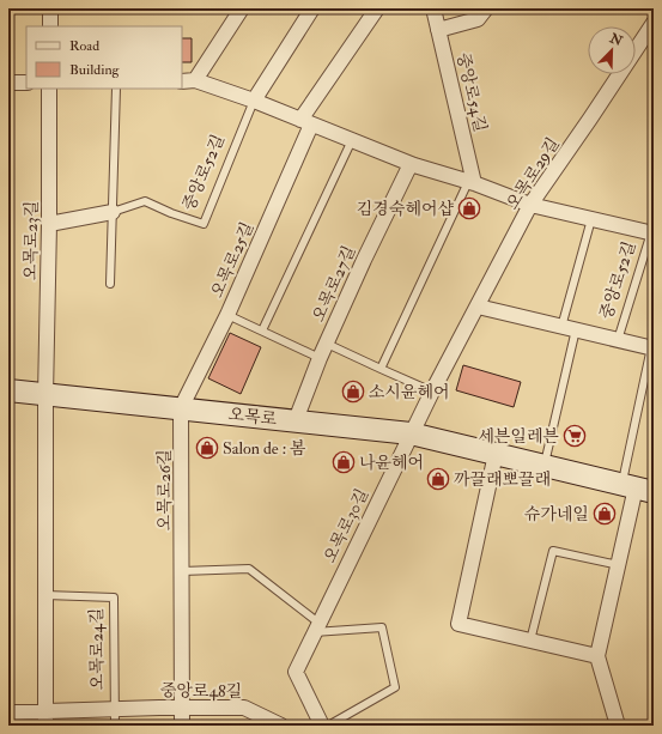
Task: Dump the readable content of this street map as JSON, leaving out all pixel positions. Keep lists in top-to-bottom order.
{
  "streets": {
    "main road": ["오목로"],
    "street": [
      "중앙로54길",
      "중앙로52길",
      "오목로29길",
      "오목로23길",
      "오목로25길",
      "오목로27길",
      "오목로26길",
      "오목로30길",
      "중앙로48길"
    ],
    "lane": ["오목로24길"]
  },
  "crossings": [
    ["중앙로54길", "중앙로52길"],
    ["중앙로52길", "오목로29길"],
    ["중앙로52길", "오목로25길"],
    ["중앙로52길", "오목로27길"],
    ["오목로29길", "오목로"],
    ["오목로29길", "오목로30길"],
    ["오목로23길", "오목로"],
    ["오목로25길", "오목로"],
    ["오목로25길", "오목로26길"],
    ["오목로27길", "오목로"],
    ["오목로", "오목로26길"],
    ["오목로", "오목로30길"],
    ["오목로26길", "중앙로48길"],
    ["오목로24길", "중앙로48길"]
  ],
  "places": {
    "shop": [
      "김경숙헤어샵",
      "소시윤헤어",
      "Salon de : 봄",
      "나윤헤어",
      "까끌래뽀끌래",
      "슈가네일"
    ],
    "supermarket": ["세븐일레븐"]
  },
  "legend": ["Road", "Building"],
  "north": "top right"
}
